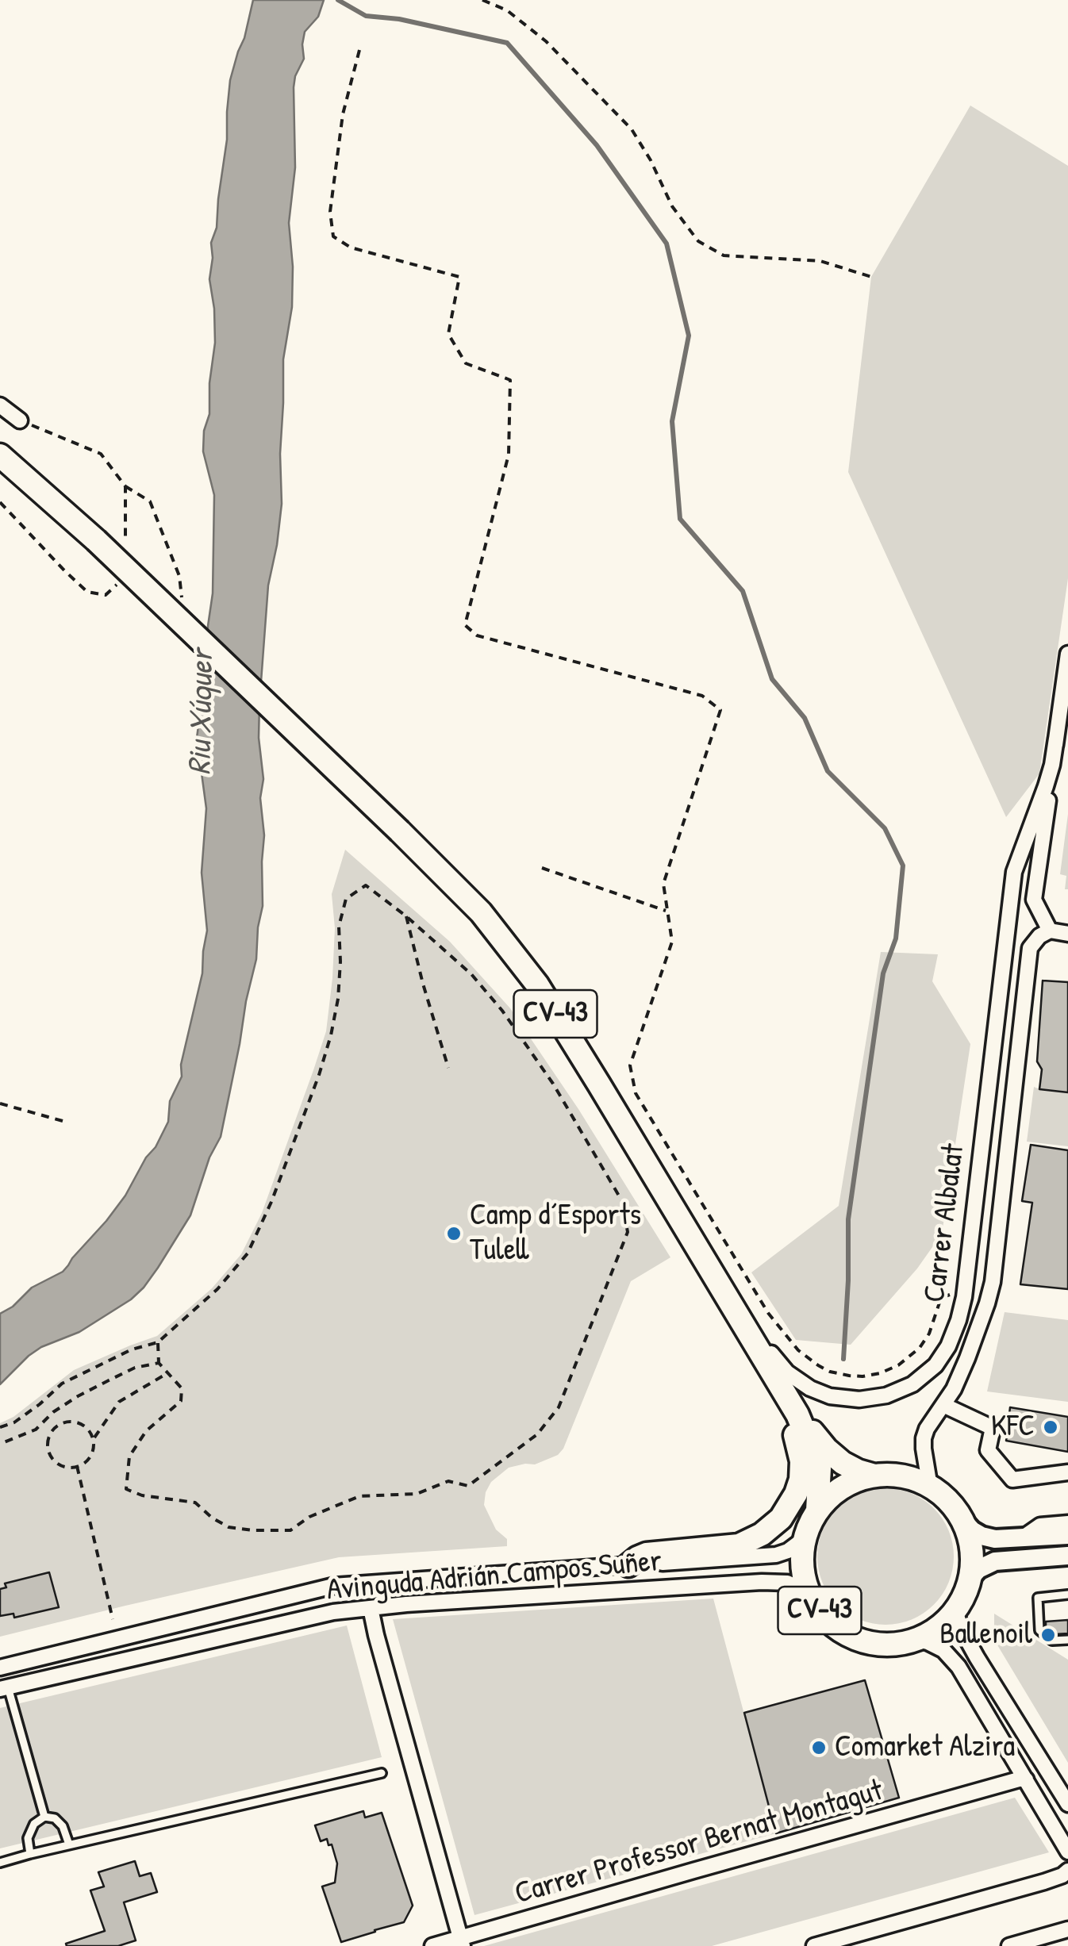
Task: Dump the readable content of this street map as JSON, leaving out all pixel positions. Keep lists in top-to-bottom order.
{
  "streets": {
    "main road": ["CV-43"],
    "street": ["Carrer Albalat", "Avinguda Adrián Campos Suñer", "Carrer Professor Bernat Montagut"]
  },
  "crossings": [
    ["CV-43", "Carrer Albalat"],
    ["CV-43", "Avinguda Adrián Campos Suñer"],
    ["Carrer Albalat", "Avinguda Adrián Campos Suñer"]
  ],
  "water": ["Riu Xúquer"],
  "places": [
    "Camp d´Esports Tulell",
    "KFC",
    "Ballenoil",
    "Comarket Alzira"
  ]
}
